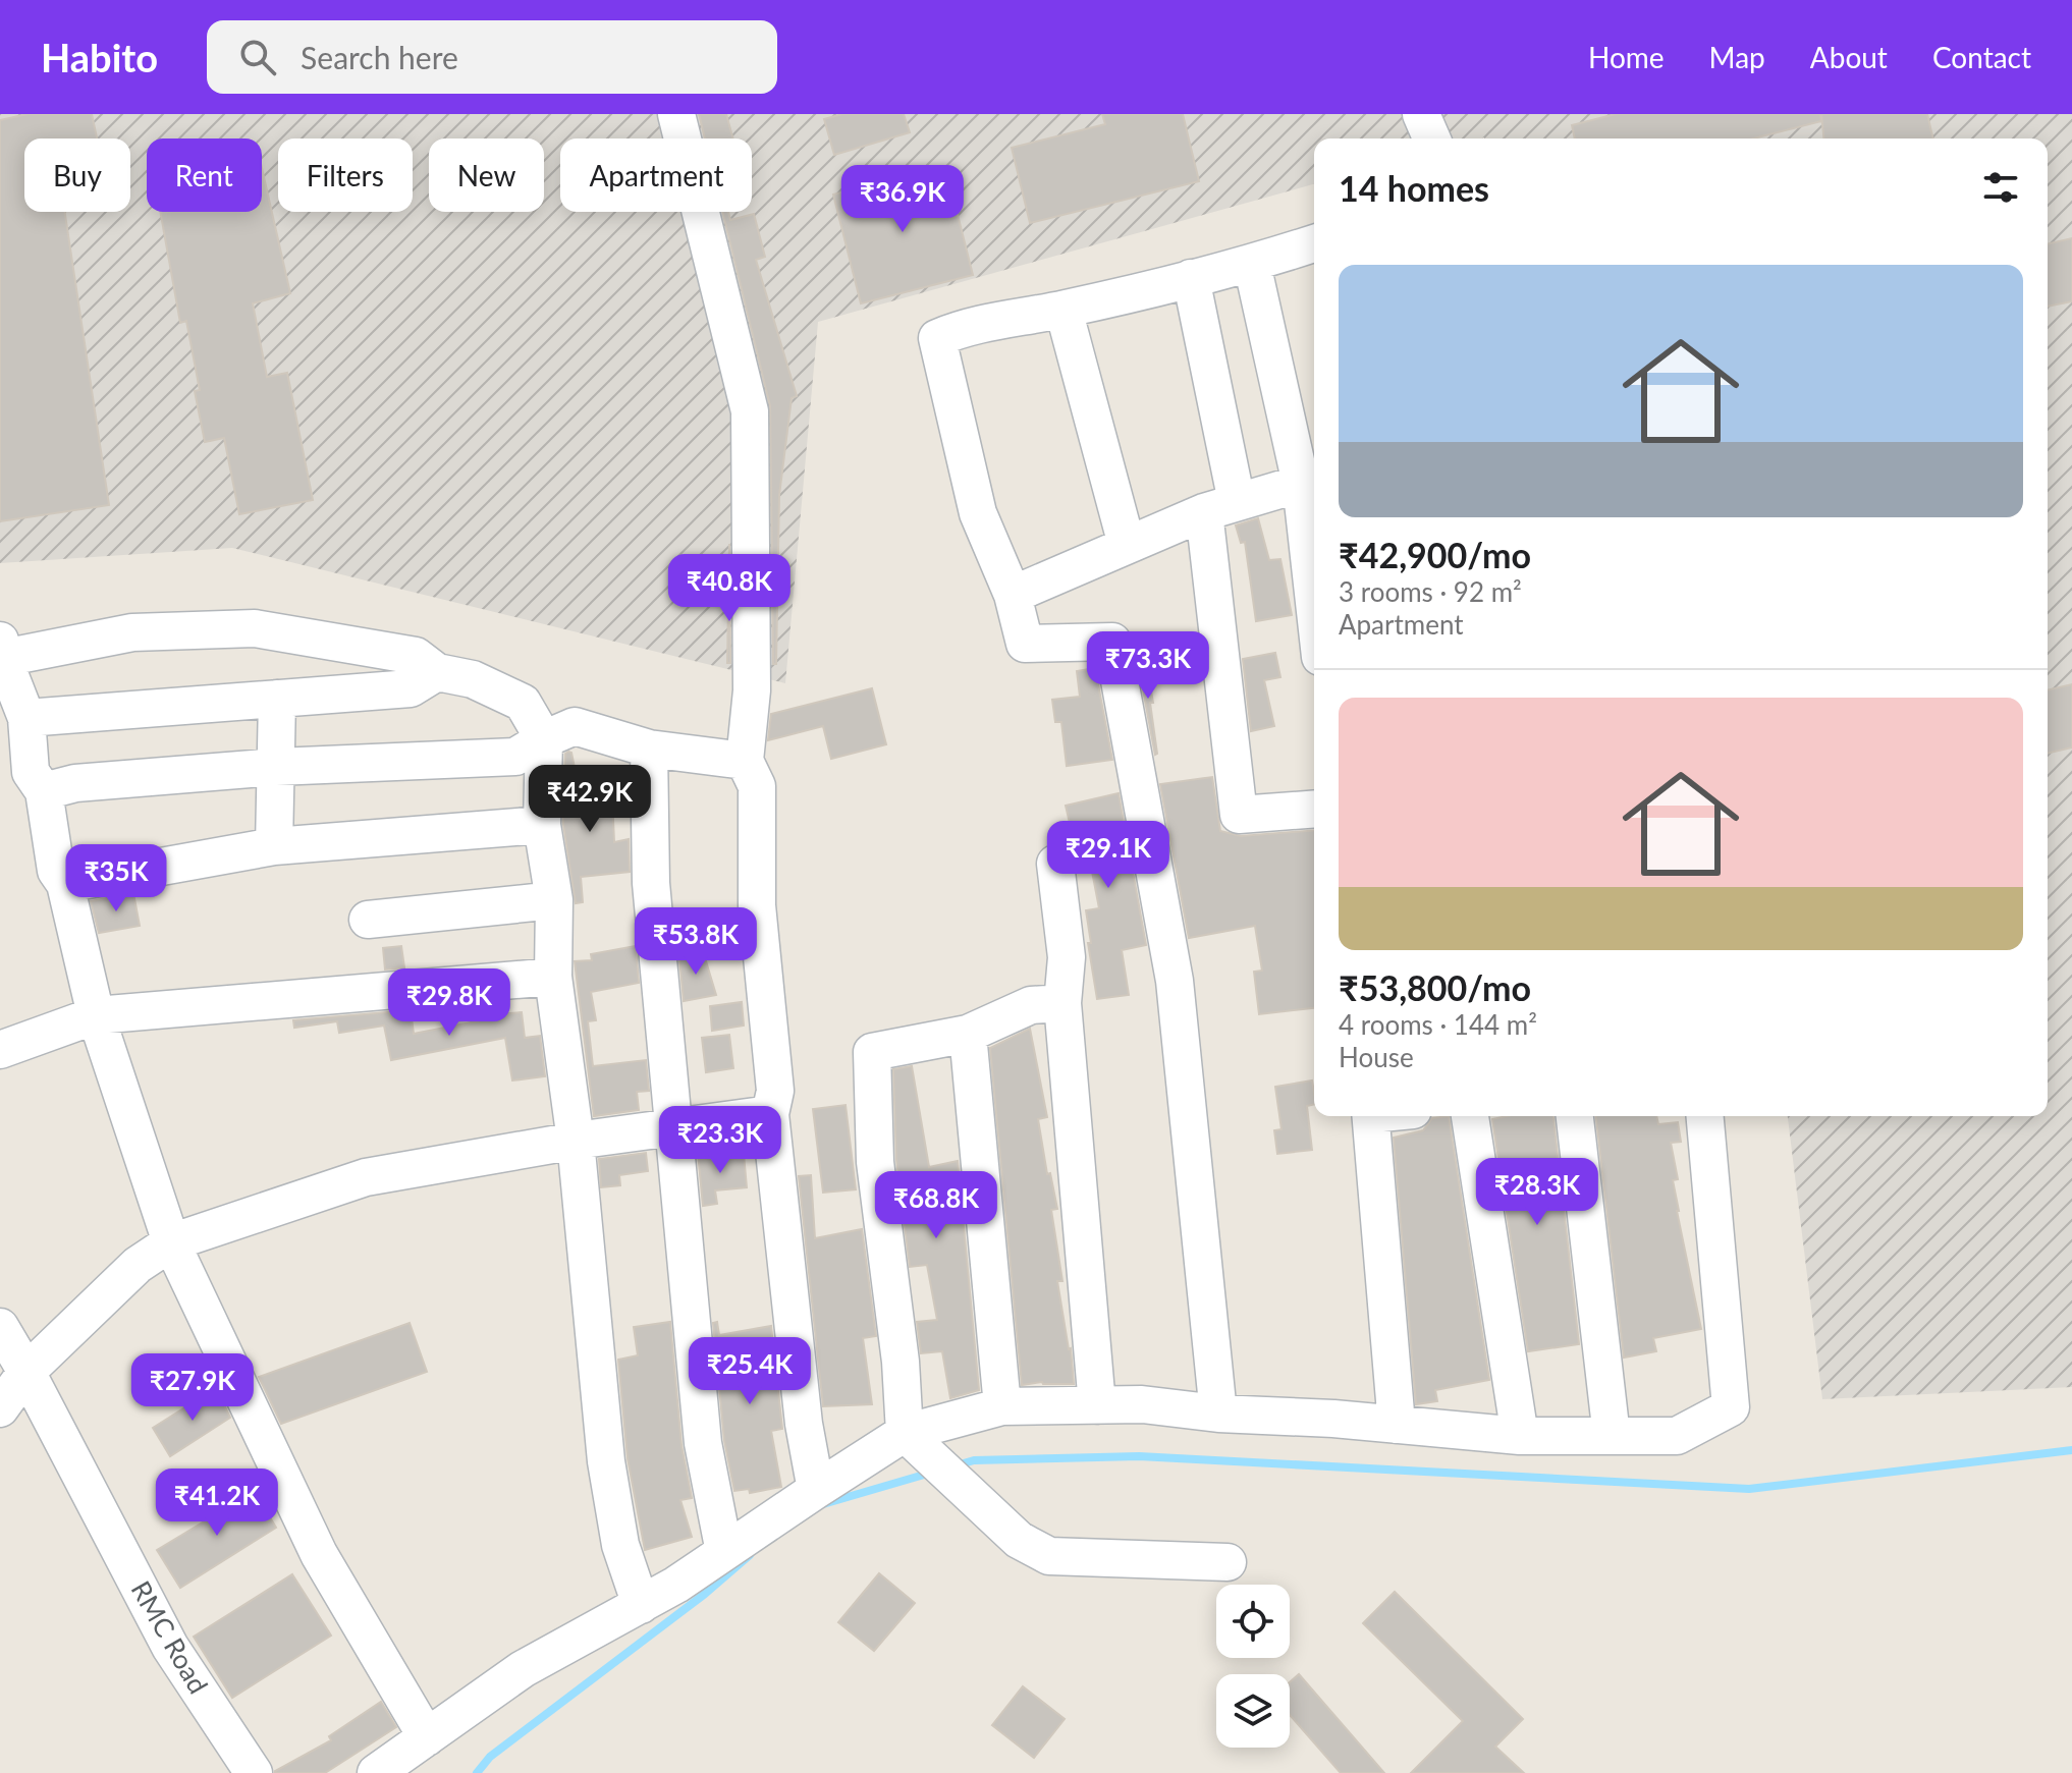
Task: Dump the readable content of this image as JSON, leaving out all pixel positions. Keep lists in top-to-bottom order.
{
  "streets": {
    "street": ["RMC Road"]
  },
  "page": {
    "header": "Habito",
    "search": "Search here",
    "nav": [
      "Home",
      "Map",
      "About",
      "Contact"
    ],
    "chip": [
      "Buy",
      "Rent",
      "Filters",
      "New",
      "Apartment"
    ],
    "heading": "14 homes",
    "price": [
      "₹36.9K",
      "₹40.8K",
      "₹73.3K",
      "₹42.9K",
      "₹29.1K",
      "₹35K",
      "₹53.8K",
      "₹29.8K",
      "₹23.3K",
      "₹28.3K",
      "₹68.8K",
      "₹25.4K",
      "₹27.9K",
      "₹41.2K"
    ],
    "list": [
      {
        "name": "₹42,900/mo",
        "note": "3 rooms · 92 m² · Apartment"
      },
      {
        "name": "₹53,800/mo",
        "note": "4 rooms · 144 m² · House"
      }
    ]
  }
}
